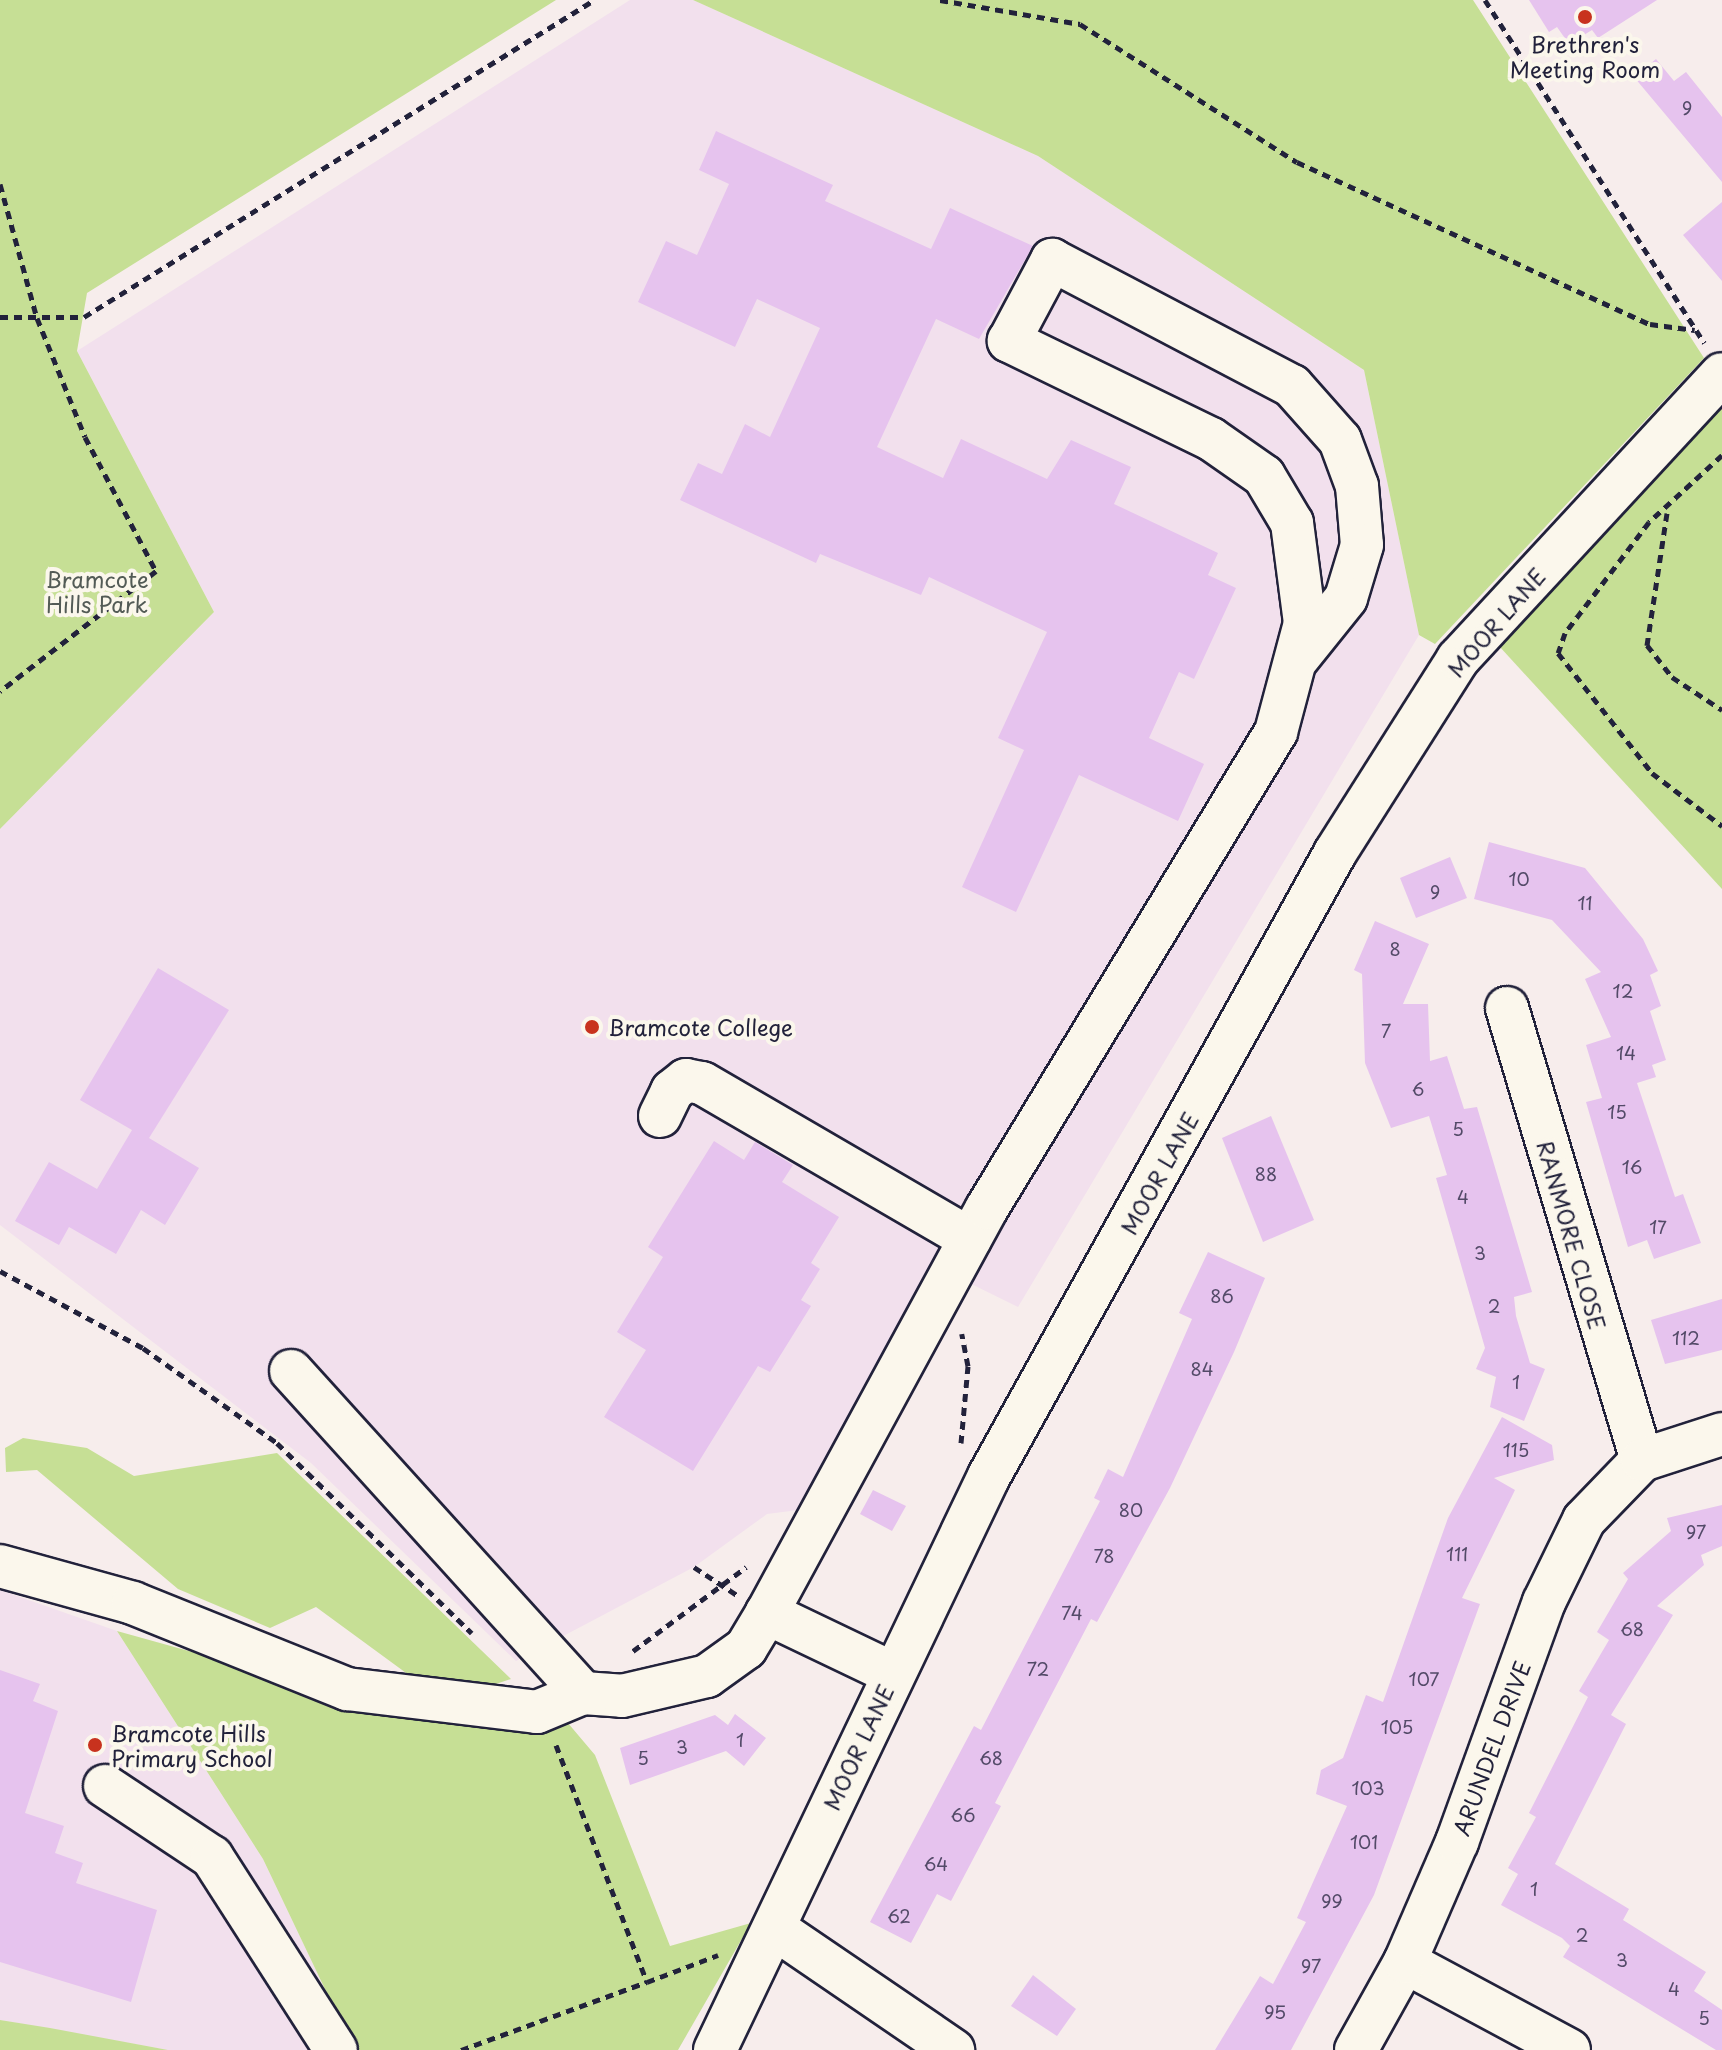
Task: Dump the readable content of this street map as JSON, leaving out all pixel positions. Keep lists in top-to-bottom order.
{
  "streets": {
    "street": ["MOOR LANE", "RANMORE CLOSE", "ARUNDEL DRIVE"]
  },
  "crossings": [
    ["RANMORE CLOSE", "ARUNDEL DRIVE"]
  ],
  "parks": ["Bramcote Hills Park"],
  "places": ["Brethren's Meeting Room", "Bramcote College", "Bramcote Hills Primary School"],
  "house_numbers": [
    "9",
    "10",
    "9",
    "11",
    "8",
    "12",
    "7",
    "14",
    "6",
    "15",
    "5",
    "16",
    "88",
    "4",
    "17",
    "3",
    "86",
    "2",
    "112",
    "84",
    "1",
    "115",
    "80",
    "97",
    "111",
    "78",
    "74",
    "68",
    "72",
    "107",
    "105",
    "1",
    "3",
    "5",
    "68",
    "103",
    "66",
    "101",
    "64",
    "1",
    "99",
    "62",
    "2",
    "3",
    "97",
    "4",
    "95",
    "5"
  ]
}
